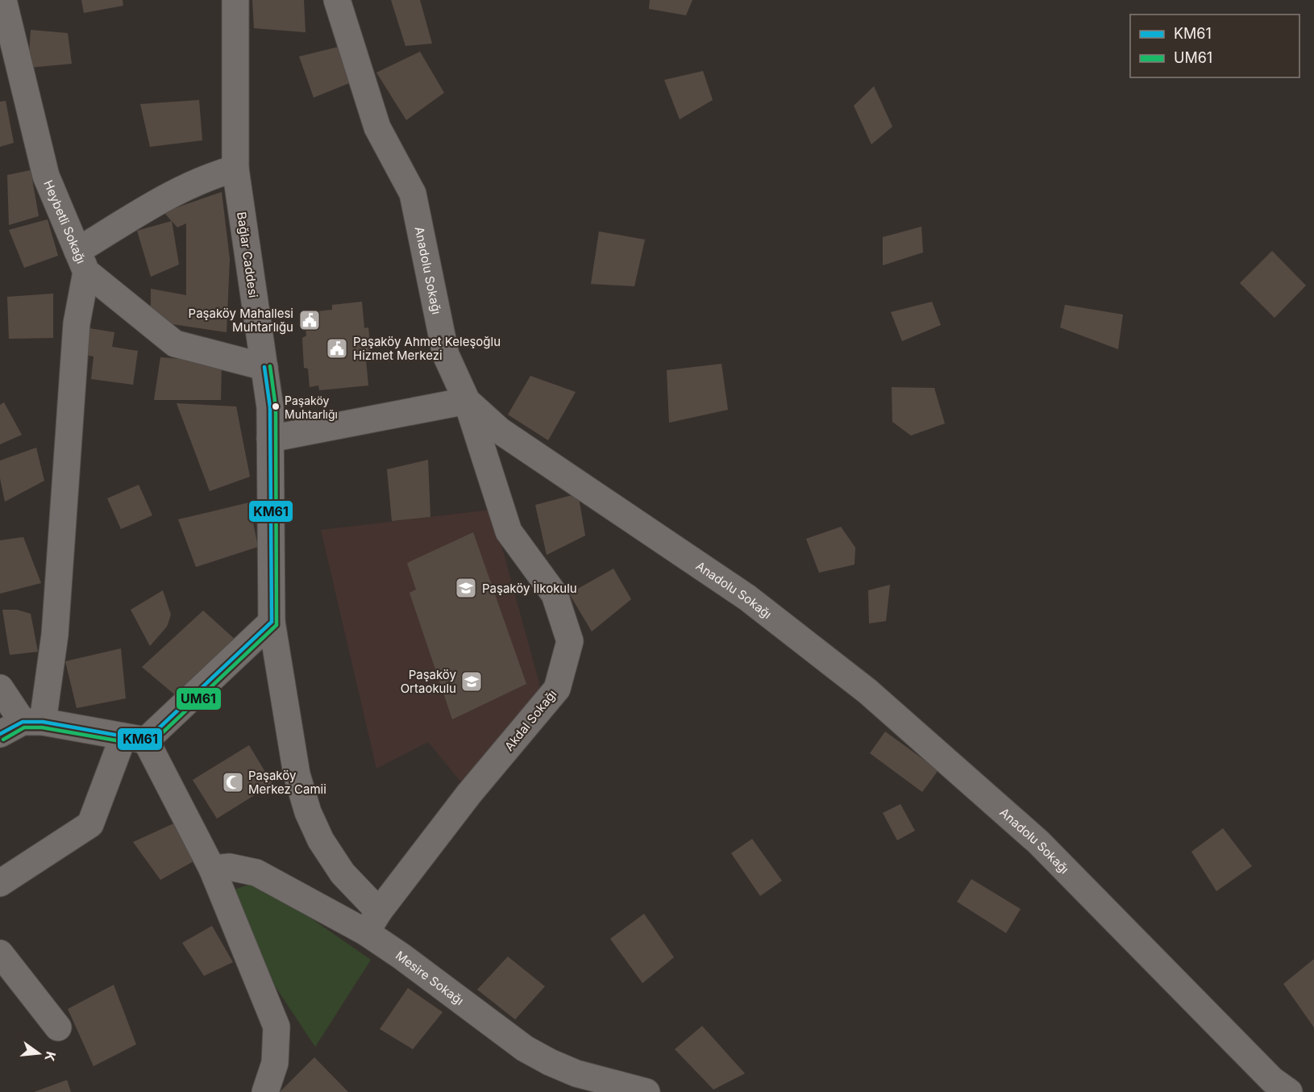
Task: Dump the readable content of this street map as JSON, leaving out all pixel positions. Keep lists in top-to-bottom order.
{
  "streets": {
    "street": [
      "Heybetli Sokağı",
      "Bağlar Caddesi",
      "Anadolu Sokağı",
      "Akdal Sokağı",
      "Mesire Sokağı"
    ]
  },
  "crossings": [
    ["Heybetli Sokağı", "Bağlar Caddesi"],
    ["Bağlar Caddesi", "Akdal Sokağı"],
    ["Bağlar Caddesi", "Mesire Sokağı"],
    ["Anadolu Sokağı", "Akdal Sokağı"],
    ["Akdal Sokağı", "Mesire Sokağı"]
  ],
  "places": {
    "public building": ["Paşaköy Mahallesi Muhtarlığu", "Paşaköy Ahmet Keleşoğlu Hizmet Merkezi"],
    "other": ["Paşaköy Muhtarlığı"],
    "school or university": ["Paşaköy İlkokulu", "Paşaköy Ortaokulu"],
    "mosque": ["Paşaköy Merkez Camii"]
  },
  "lines": ["transit line UM61", "transit line KM61"],
  "legend": ["KM61", "UM61"],
  "north": "right"
}
